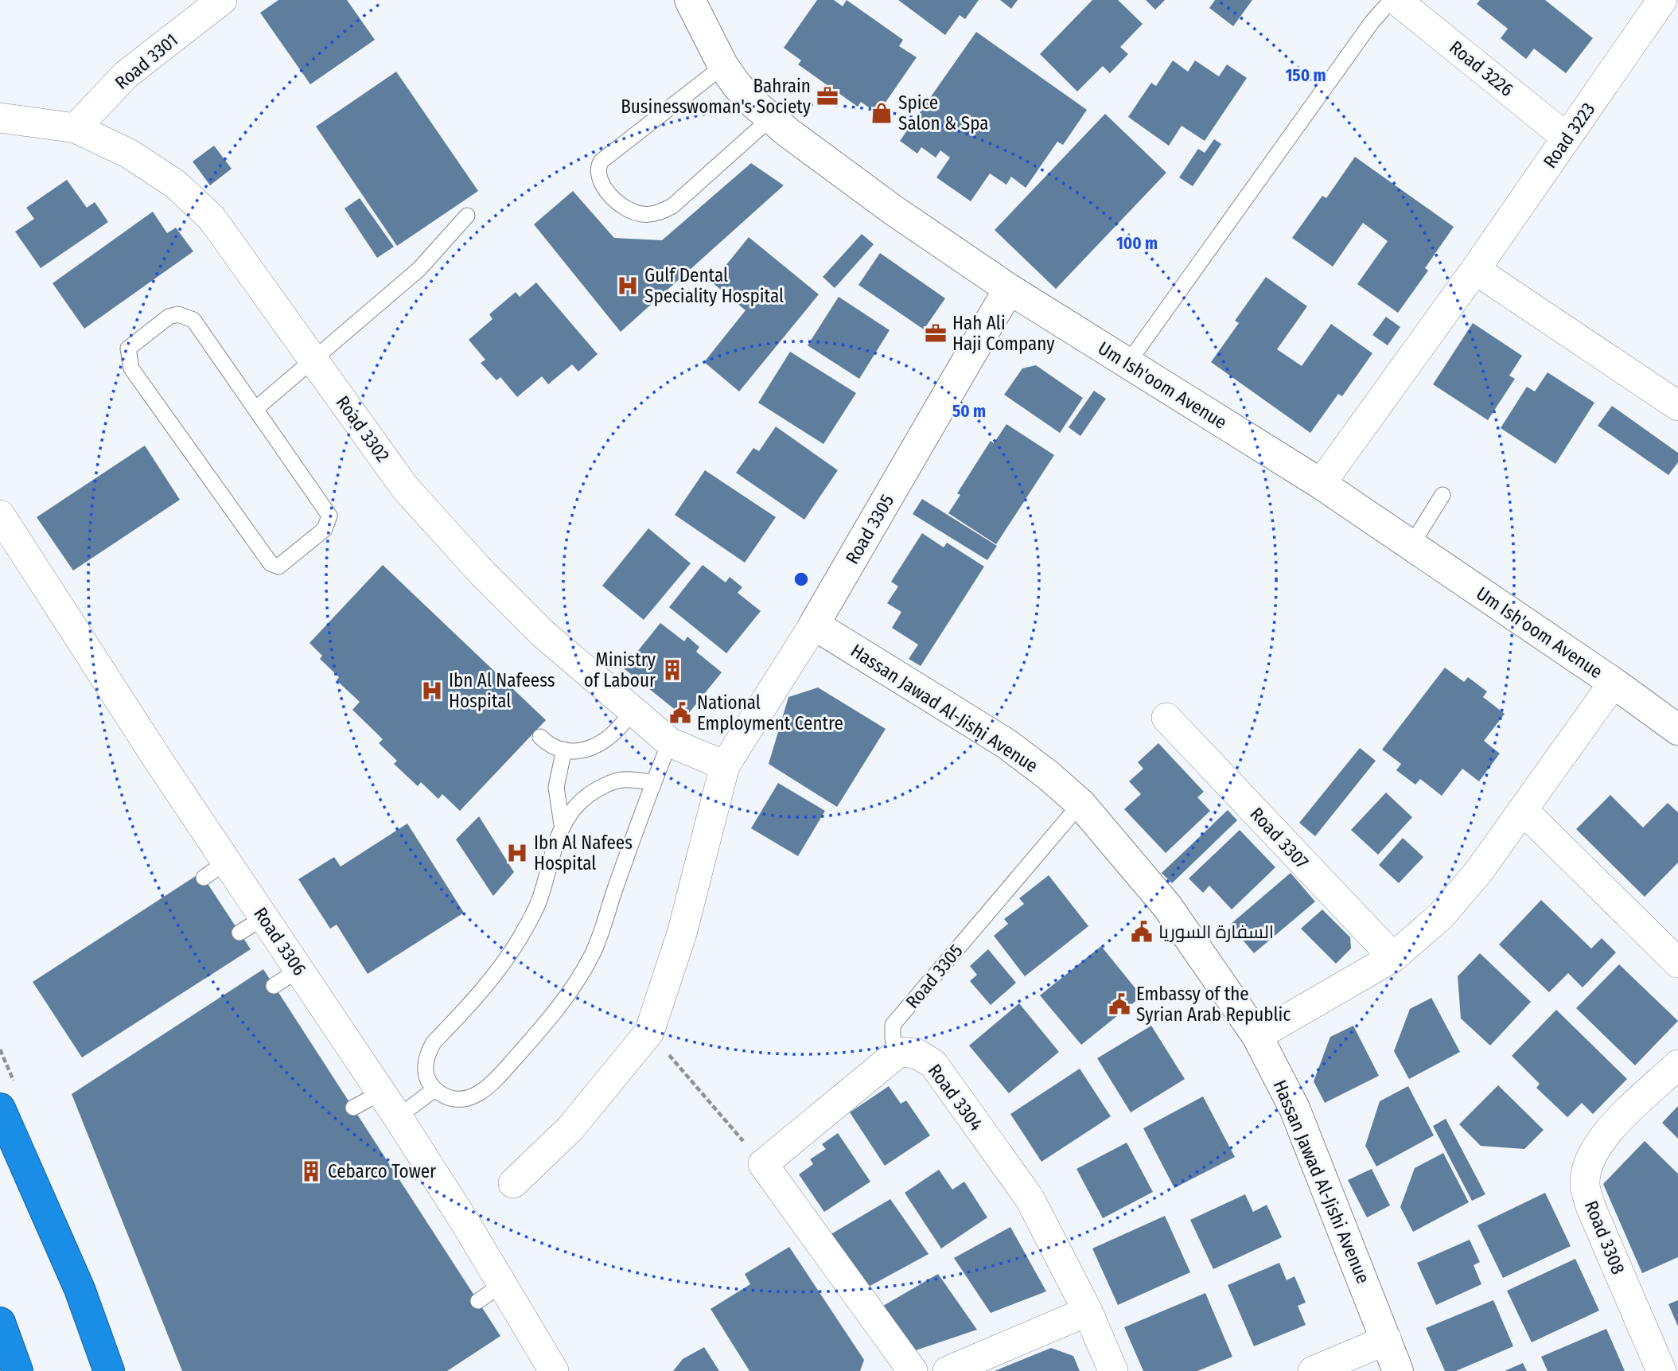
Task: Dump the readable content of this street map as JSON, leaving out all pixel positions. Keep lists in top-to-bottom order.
{
  "streets": {
    "street": [
      "Road 3301",
      "Road 3226",
      "Road 3223",
      "Um Ish'oom Avenue",
      "Road 3302",
      "Road 3305",
      "Hassan Jawad Al-Jishi Avenue",
      "Road 3307",
      "Road 3306",
      "Road 3304",
      "Road 3308"
    ]
  },
  "crossings": [
    ["Road 3301", "Road 3302"],
    ["Road 3226", "Road 3223"],
    ["Road 3223", "Um Ish'oom Avenue"],
    ["Um Ish'oom Avenue", "Road 3305"],
    ["Road 3302", "Road 3305"],
    ["Road 3305", "Hassan Jawad Al-Jishi Avenue"],
    ["Road 3305", "Road 3304"]
  ],
  "places": {
    "office": ["Bahrain Businesswoman's Society", "Hah Ali Haji Company"],
    "shop": ["Spice Salon & Spa"],
    "hospital": ["Gulf Dental Speciality Hospital", "Ibn Al Nafeess Hospital", "Ibn Al Nafees Hospital"],
    "building": ["Ministry of Labour", "Cebarco Tower"],
    "public building": ["National Employment Centre", "السفارة السوريا", "Embassy of the Syrian Arab Republic"]
  },
  "rings": ["150 m", "100 m", "50 m"]
}
